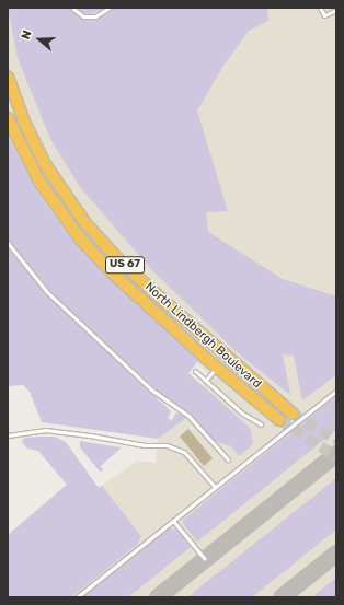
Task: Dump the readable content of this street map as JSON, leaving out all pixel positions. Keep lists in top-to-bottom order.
{
  "streets": {
    "highway": ["US 67", "North Lindbergh Boulevard"]
  },
  "north": "left"
}
